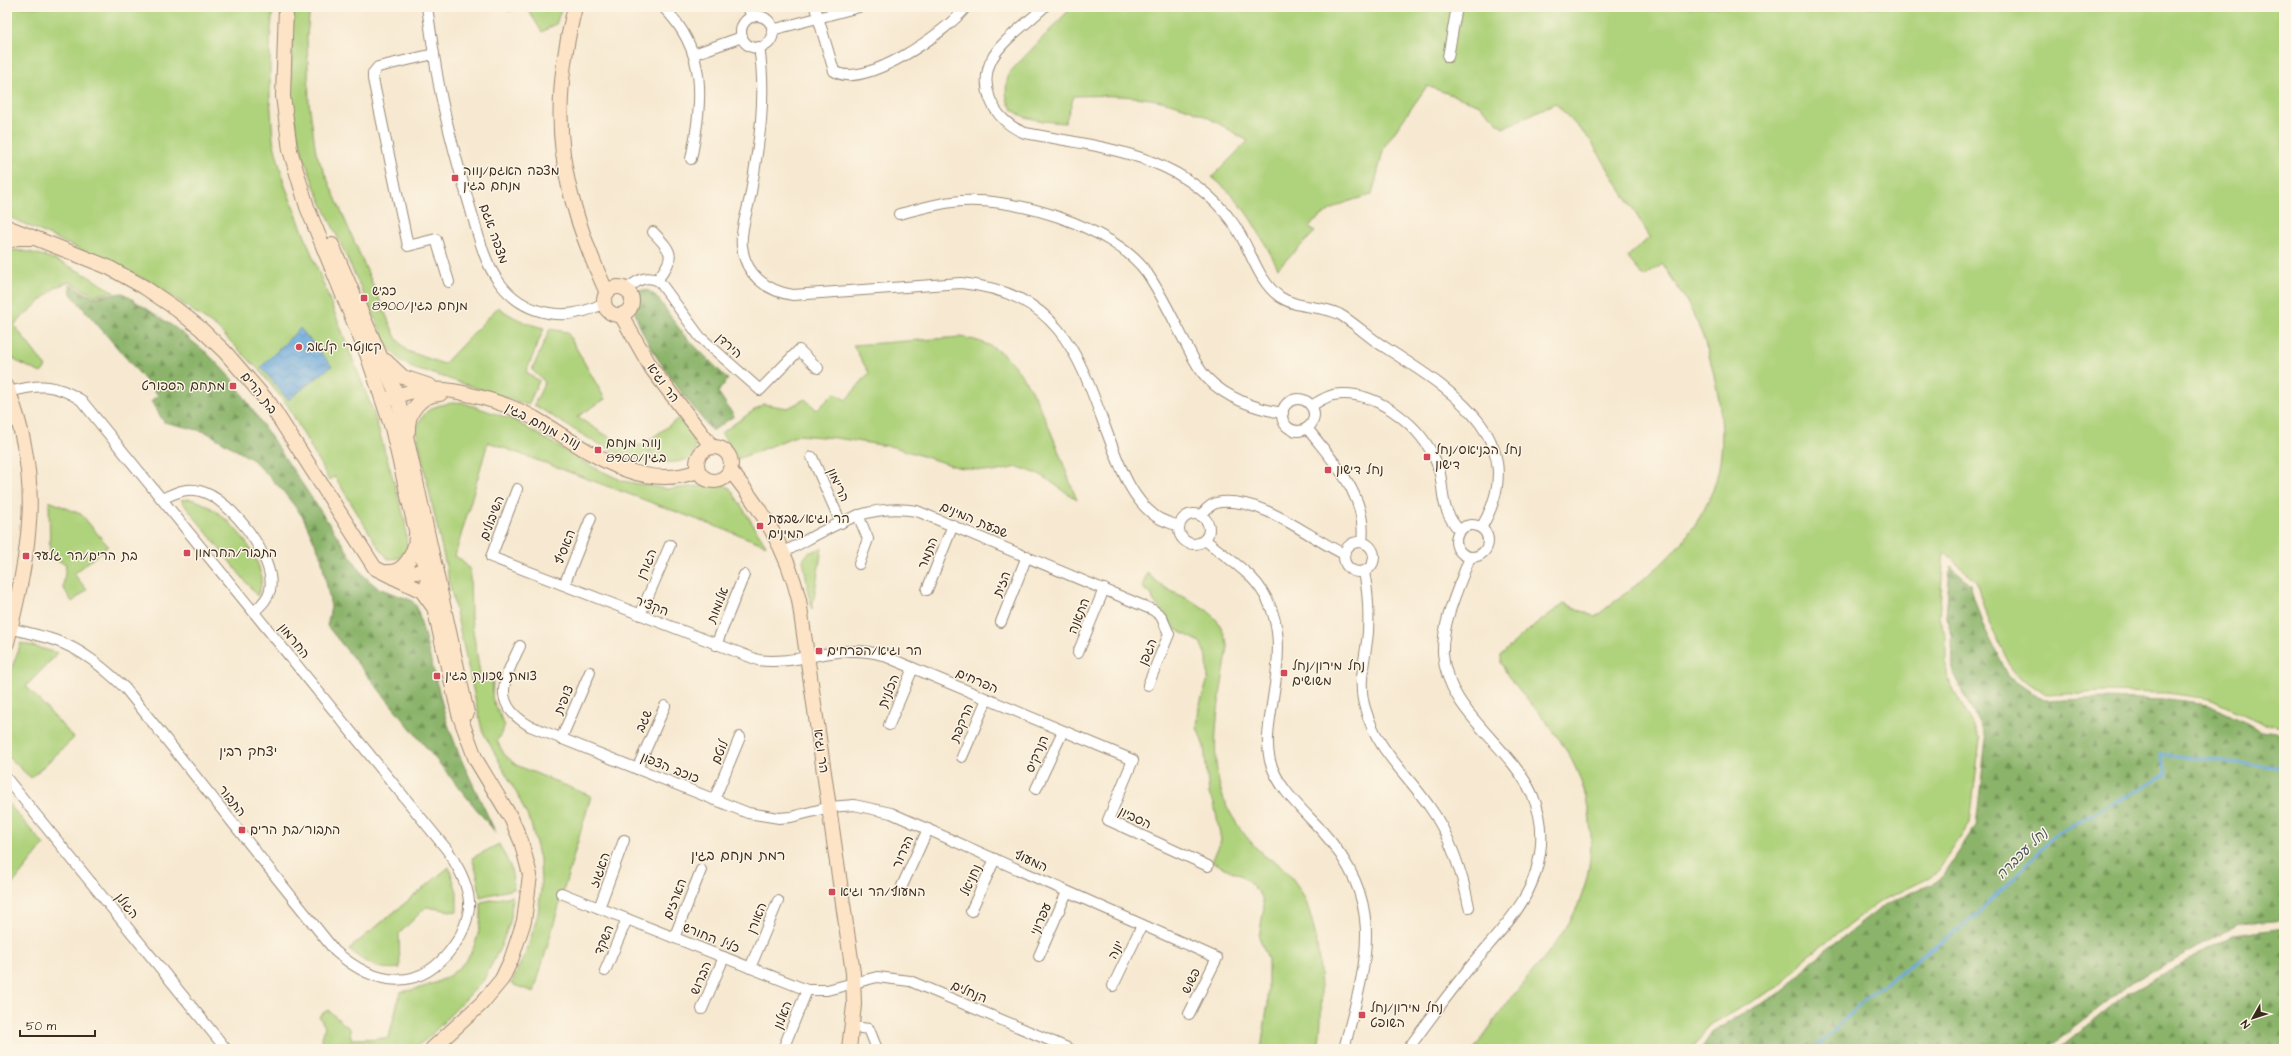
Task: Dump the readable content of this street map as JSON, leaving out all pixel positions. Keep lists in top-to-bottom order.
{
  "streets": {
    "street": [
      "מצפה אגם",
      "הירדן",
      "הר וגיא",
      "בת הרים",
      "נווה מנחם בגין",
      "הרימון",
      "השיבולים",
      "שבעת המינים",
      "האסיף",
      "התמר",
      "הגורן",
      "הזית",
      "אלומות",
      "הקציר",
      "התאנה",
      "החרמון",
      "הגפן",
      "הפרחים",
      "הכלנית",
      "צופית",
      "שגב",
      "הרקפת",
      "לוטם",
      "הנרקיס",
      "כוכב הצפון",
      "התבור",
      "הסביון",
      "הדרור",
      "המעוף",
      "האגוז",
      "נחניאל",
      "הארזים",
      "הגולן",
      "האורן",
      "עפרוני",
      "כליל החורש",
      "השקד",
      "יונה",
      "הברוש",
      "פשוש",
      "הנחלים",
      "האלון"
    ]
  },
  "crossings": [
    ["מצפה אגם", "הר וגיא"],
    ["הר וגיא", "נווה מנחם בגין"],
    ["הר וגיא", "שבעת המינים"],
    ["הר וגיא", "הקציר"],
    ["הר וגיא", "הפרחים"],
    ["הר וגיא", "כוכב הצפון"],
    ["הר וגיא", "המעוף"],
    ["הר וגיא", "כליל החורש"],
    ["הר וגיא", "הנחלים"],
    ["הרימון", "שבעת המינים"],
    ["השיבולים", "הקציר"],
    ["שבעת המינים", "התמר"],
    ["שבעת המינים", "הזית"],
    ["שבעת המינים", "התאנה"],
    ["שבעת המינים", "הגפן"],
    ["האסיף", "הקציר"],
    ["הגורן", "הקציר"],
    ["אלומות", "הקציר"],
    ["הקציר", "הפרחים"],
    ["החרמון", "התבור"],
    ["הפרחים", "הכלנית"],
    ["הפרחים", "הרקפת"],
    ["הפרחים", "הנרקיס"],
    ["הפרחים", "הסביון"],
    ["צופית", "כוכב הצפון"],
    ["שגב", "כוכב הצפון"],
    ["לוטם", "כוכב הצפון"],
    ["כוכב הצפון", "המעוף"],
    ["הדרור", "המעוף"],
    ["המעוף", "נחניאל"],
    ["המעוף", "עפרוני"],
    ["המעוף", "יונה"],
    ["המעוף", "פשוש"],
    ["האגוז", "כליל החורש"],
    ["הארזים", "כליל החורש"],
    ["האורן", "כליל החורש"],
    ["כליל החורש", "השקד"],
    ["כליל החורש", "הברוש"],
    ["כליל החורש", "הנחלים"],
    ["כליל החורש", "האלון"]
  ],
  "districts": ["יצחק רבין", "רמת מנחם בגין"],
  "water": ["נחל עכברה"],
  "places": {
    "transit": [
      "מצפה האגם/נווה מנחם בגין",
      "כביש 8900/מנחם בגין",
      "מתחם הספורט",
      "נווה מנחם בגין/8900",
      "נחל הבניאס/נחל דישון",
      "נחל דישון",
      "הר וגיא/שבעת המינים",
      "התבור/החרמון",
      "בת הרים/הר גלעד",
      "הר וגיא/הפרחים",
      "נחל מירון/נחל משושים",
      "צומת שכונת בגין",
      "התבור/בת הרים",
      "המעוף/הר וגיא",
      "נחל מירון/נחל השופט"
    ],
    "other": ["קאנטרי קלאב"]
  },
  "scale_bar": "50 m",
  "north": "bottom left"
}
